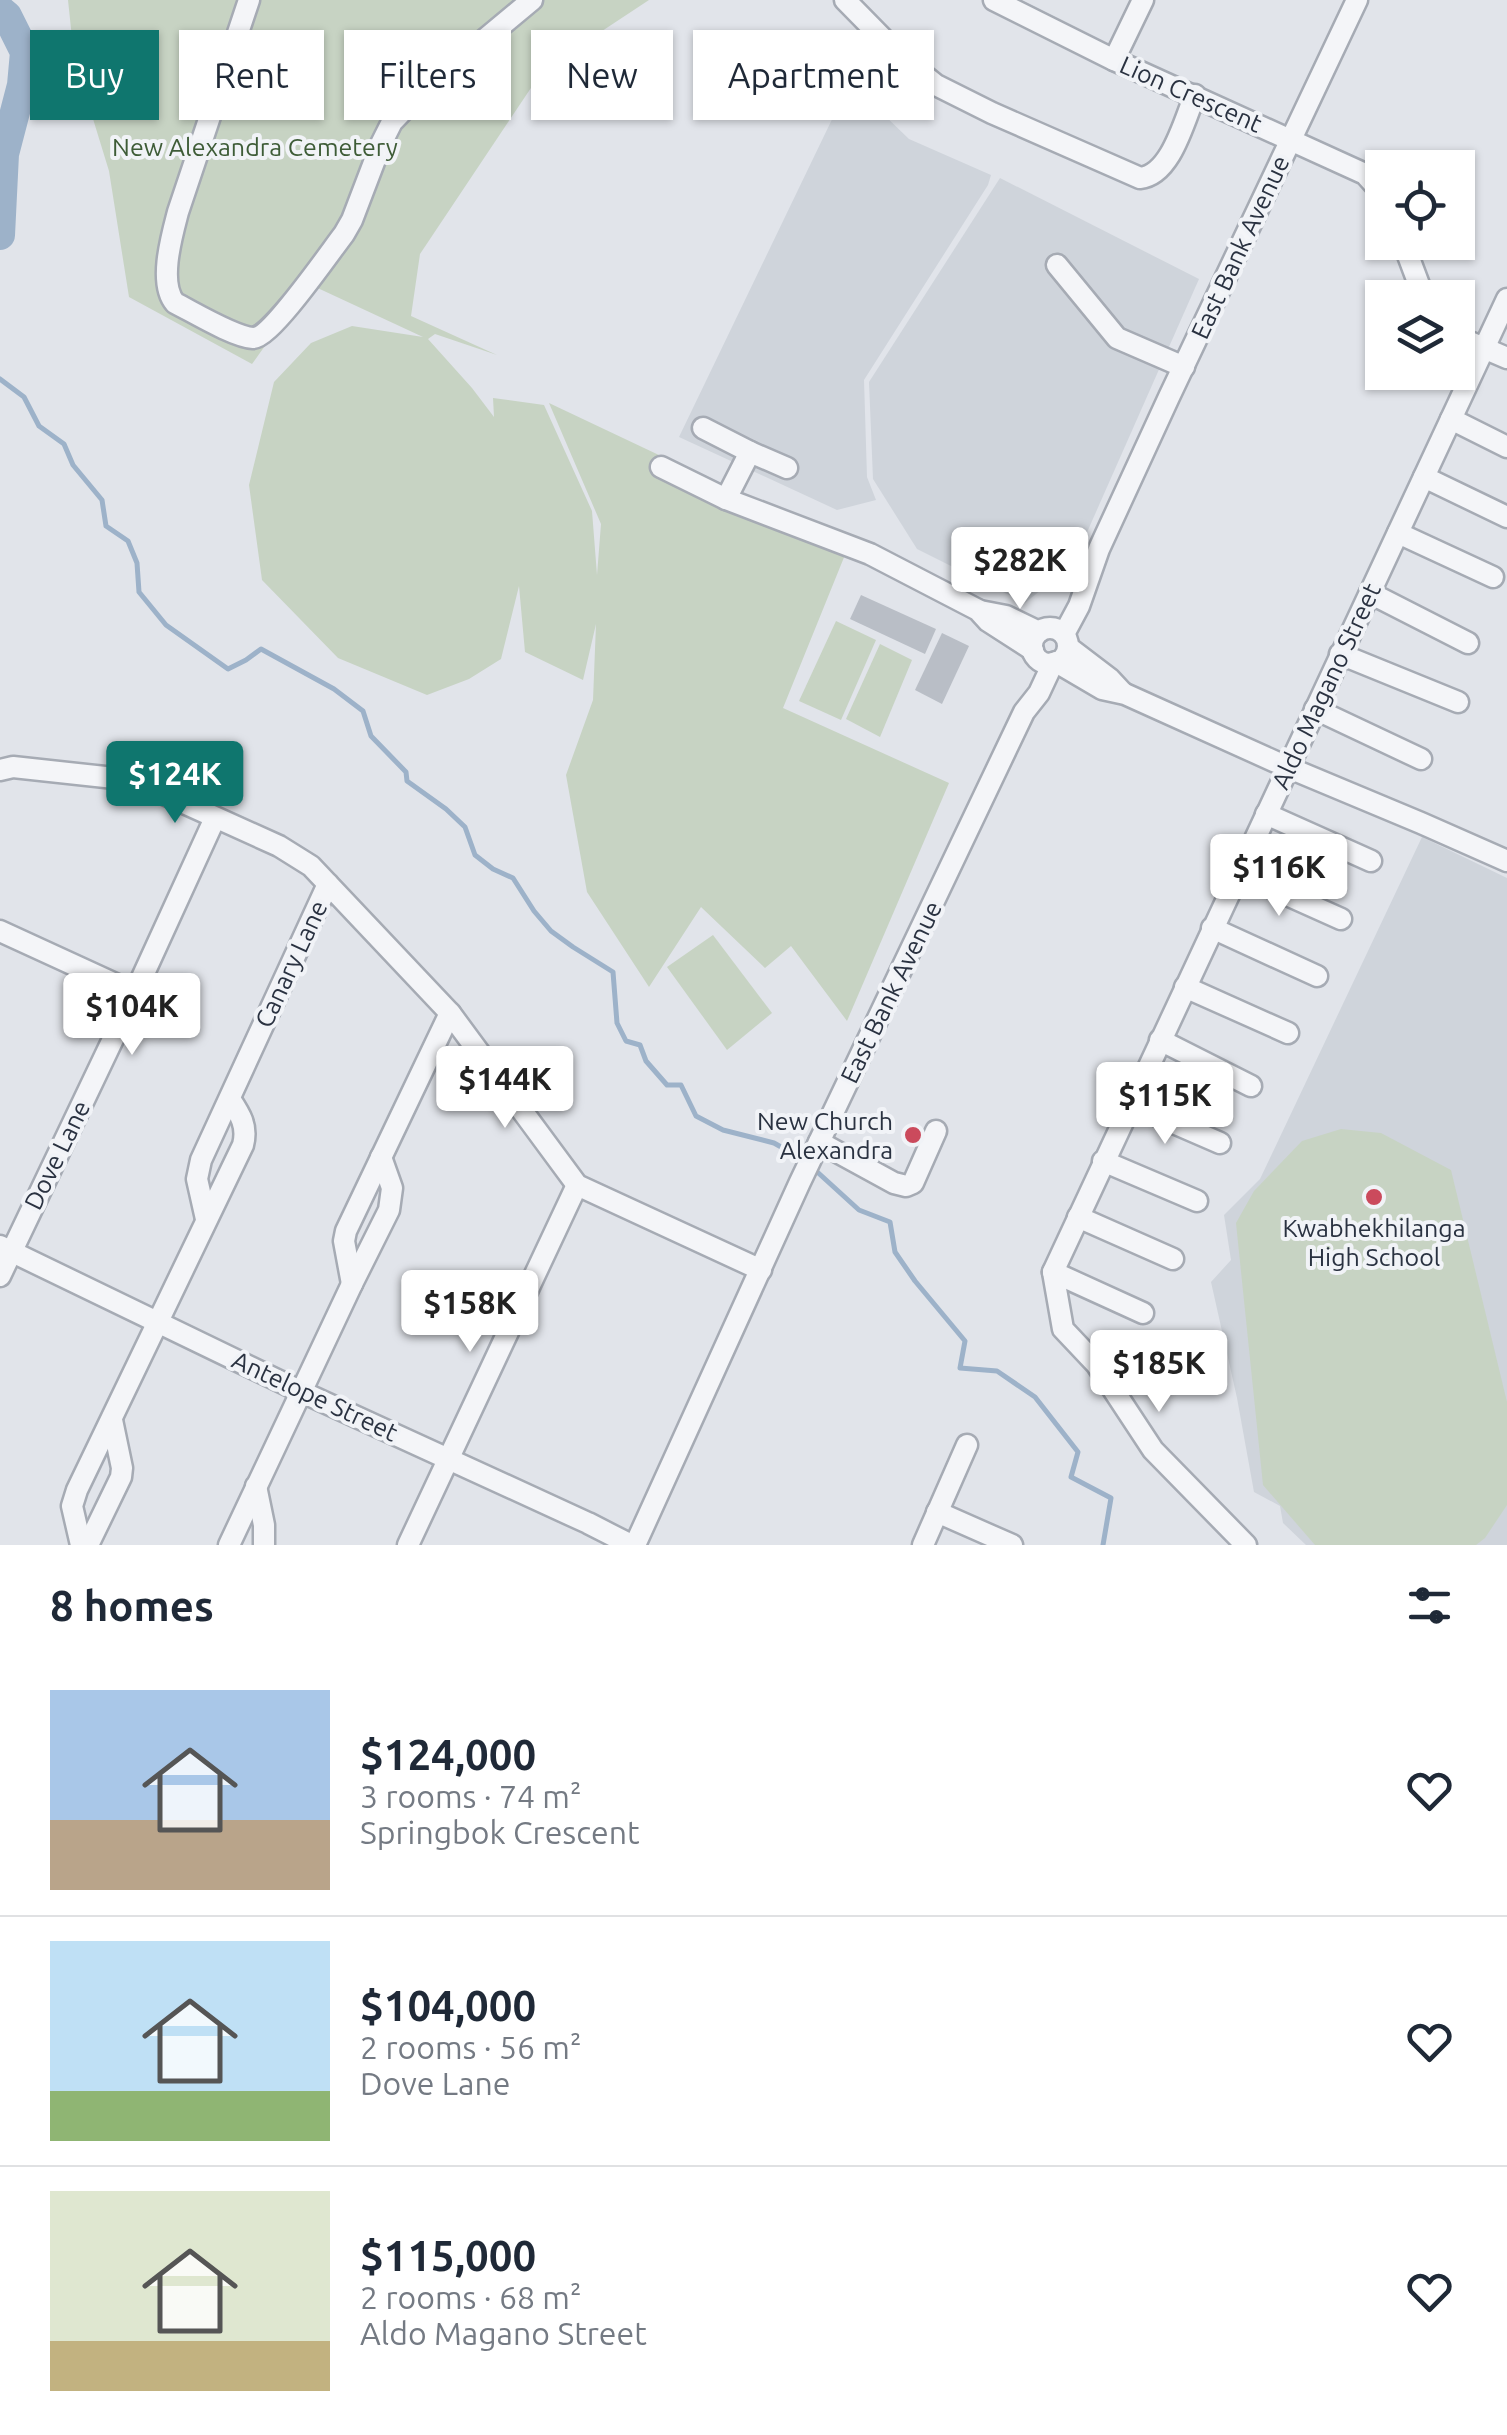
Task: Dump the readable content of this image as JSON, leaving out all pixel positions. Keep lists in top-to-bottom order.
{
  "streets": {
    "street": [
      "Lion Crescent",
      "East Bank Avenue",
      "Aldo Magano Street",
      "Canary Lane",
      "Dove Lane",
      "Antelope Street"
    ]
  },
  "crossings": [
    ["Lion Crescent", "East Bank Avenue"],
    ["East Bank Avenue", "Antelope Street"],
    ["Dove Lane", "Antelope Street"]
  ],
  "parks": ["New Alexandra Cemetery"],
  "places": ["New Church Alexandra", "Kwabhekhilanga High School"],
  "page": {
    "chip": [
      "Buy",
      "Rent",
      "Filters",
      "New",
      "Apartment"
    ],
    "price": [
      "$282K",
      "$124K",
      "$116K",
      "$104K",
      "$144K",
      "$115K",
      "$158K",
      "$185K"
    ],
    "heading": "8 homes",
    "list": [
      {
        "name": "$124,000",
        "note": "3 rooms · 74 m² · Springbok Crescent"
      },
      {
        "name": "$104,000",
        "note": "2 rooms · 56 m² · Dove Lane"
      },
      {
        "name": "$115,000",
        "note": "2 rooms · 68 m² · Aldo Magano Street"
      }
    ]
  }
}
